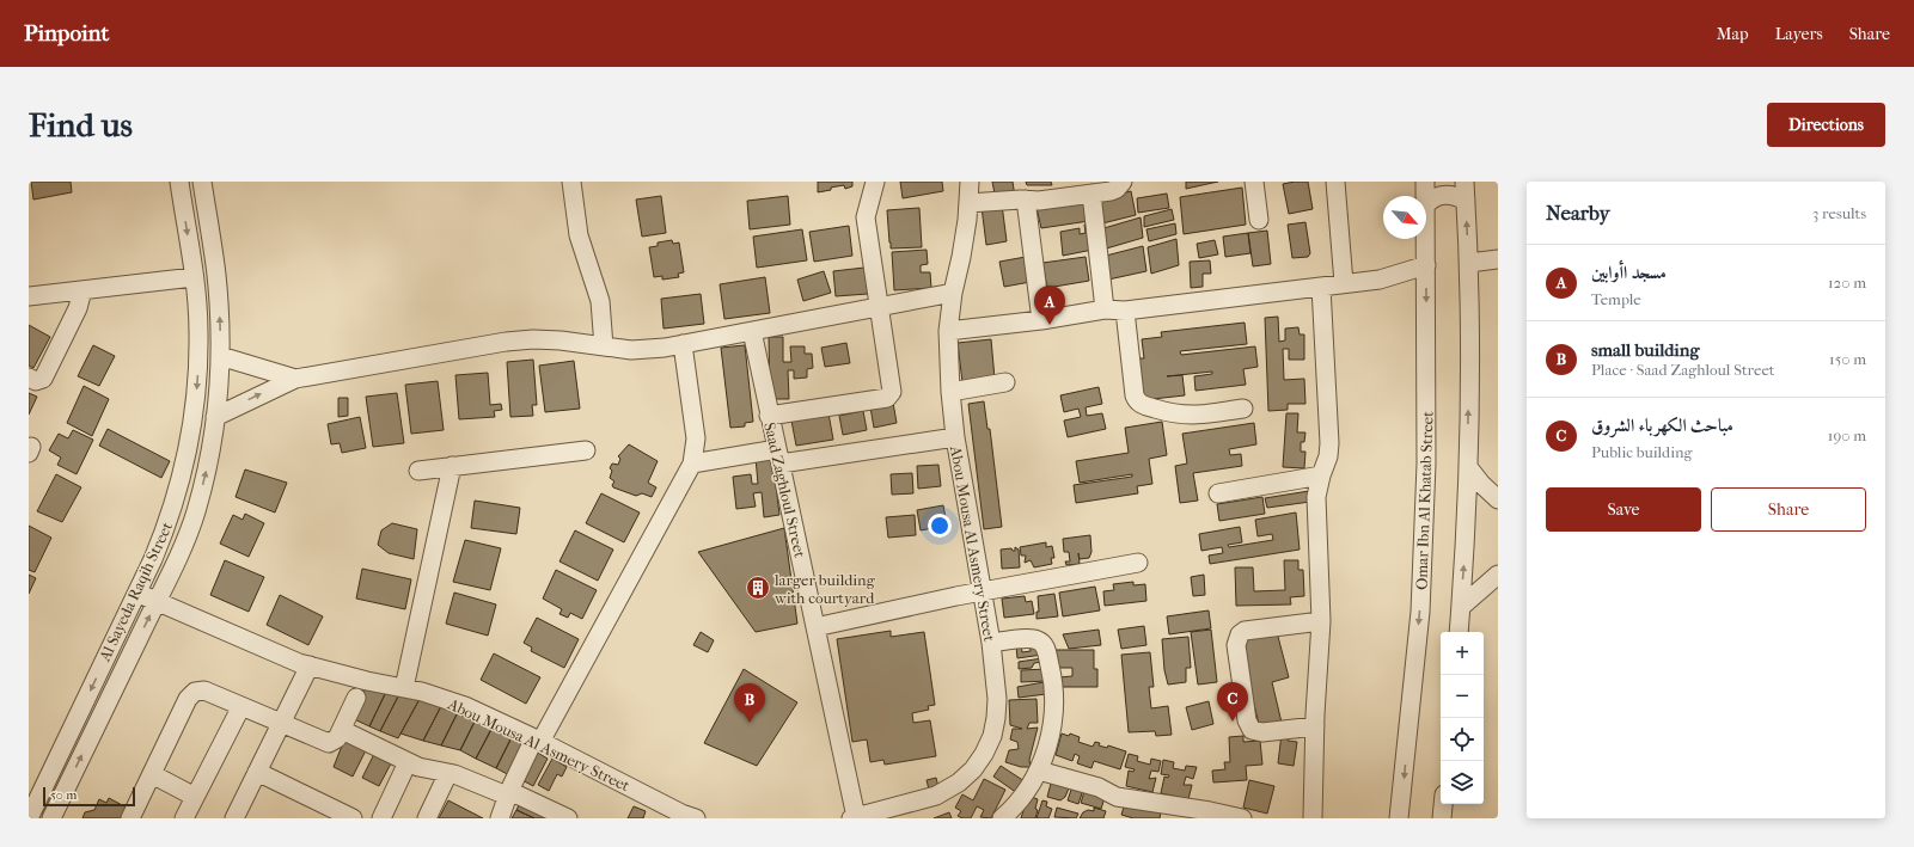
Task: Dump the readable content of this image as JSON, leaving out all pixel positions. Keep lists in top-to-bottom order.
{
  "streets": {
    "street": [
      "Saad Zaghloul Street",
      "Omar Ibn Al Khatab Street",
      "Abou Mousa Al Asmery Street",
      "Al Sayeda Raqih Street"
    ]
  },
  "crossings": [
    ["Saad Zaghloul Street", "Abou Mousa Al Asmery Street"],
    ["Abou Mousa Al Asmery Street", "Al Sayeda Raqih Street"]
  ],
  "places": {
    "building": ["larger building with courtyard"]
  },
  "scale_bar": "50 m",
  "north": "bottom right",
  "page": {
    "header": "Pinpoint",
    "nav": ["Map", "Layers", "Share"],
    "buttons": [
      "Directions",
      ["Save", "Share"]
    ],
    "title": "Find us",
    "heading": ["Nearby", "3 results"],
    "list": [
      {
        "mark": "A",
        "name": "مسجد اأوابين",
        "note": "Temple",
        "value": "120 m"
      },
      {
        "mark": "B",
        "name": "small building",
        "note": "Place · Saad Zaghloul Street",
        "value": "150 m"
      },
      {
        "mark": "C",
        "name": "مباحث الكهرباء الشروق",
        "note": "Public building",
        "value": "190 m"
      }
    ],
    "pins": ["A", "C", "B"],
    "map_buttons": ["+", "−"],
    "scale": "50 m"
  }
}
